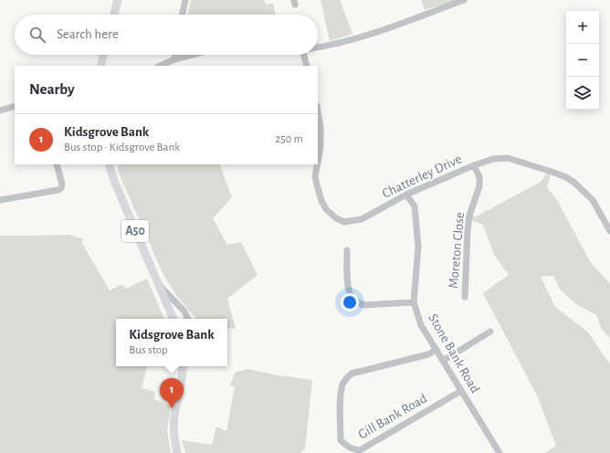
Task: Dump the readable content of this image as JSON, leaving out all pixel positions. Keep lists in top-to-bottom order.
{
  "streets": {
    "main road": ["A50"],
    "street": [
      "Chatterley Drive",
      "Moreton Close",
      "Stone Bank Road",
      "Gill Bank Road"
    ]
  },
  "crossings": [
    ["Chatterley Drive", "Moreton Close"],
    ["Chatterley Drive", "Stone Bank Road"],
    ["Stone Bank Road", "Gill Bank Road"]
  ],
  "page": {
    "map_buttons": ["+", "−"],
    "search": "Search here",
    "heading": "Nearby",
    "list": [
      {
        "mark": "1",
        "name": "Kidsgrove Bank",
        "note": "Bus stop · Kidsgrove Bank",
        "value": "250 m"
      }
    ],
    "popup": ["Kidsgrove Bank", "Bus stop"],
    "pins": "1"
  }
}
